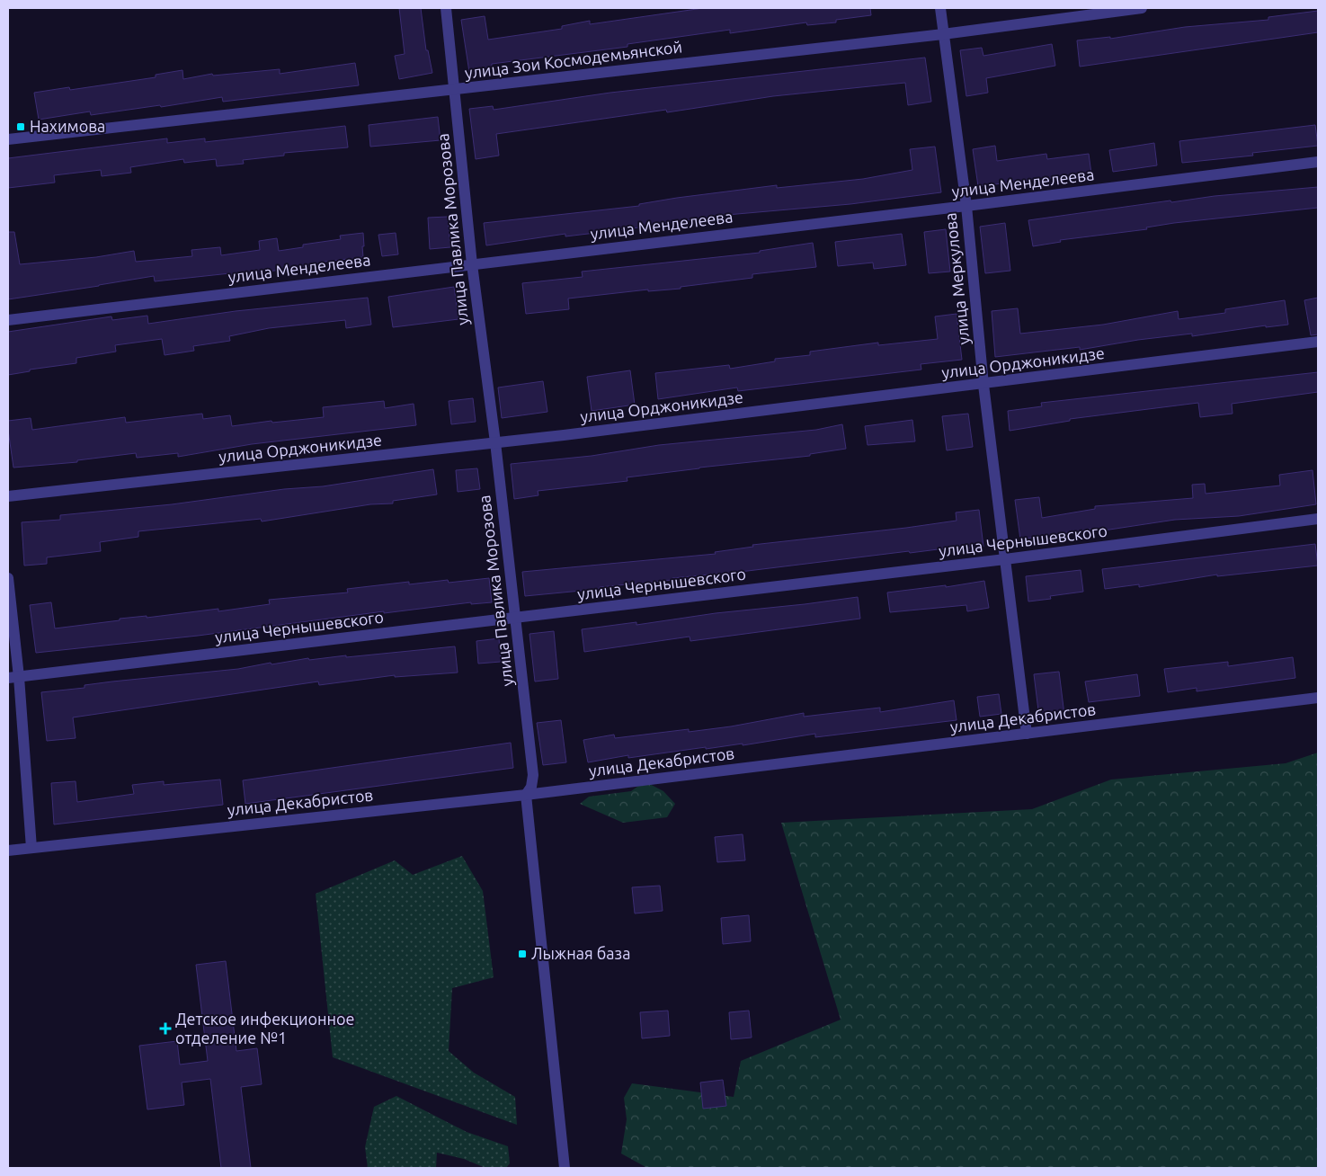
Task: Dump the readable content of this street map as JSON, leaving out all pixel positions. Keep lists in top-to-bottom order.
{
  "streets": {
    "street": [
      "улица Зои Космодемьянской",
      "улица Менделеева",
      "улица Павлика Морозова",
      "улица Меркулова",
      "улица Орджоникидзе",
      "улица Чернышевского",
      "улица Декабристов"
    ]
  },
  "crossings": [
    ["улица Зои Космодемьянской", "улица Павлика Морозова"],
    ["улица Зои Космодемьянской", "улица Меркулова"],
    ["улица Менделеева", "улица Павлика Морозова"],
    ["улица Менделеева", "улица Меркулова"],
    ["улица Павлика Морозова", "улица Орджоникидзе"],
    ["улица Павлика Морозова", "улица Чернышевского"],
    ["улица Павлика Морозова", "улица Декабристов"],
    ["улица Меркулова", "улица Орджоникидзе"],
    ["улица Меркулова", "улица Чернышевского"],
    ["улица Меркулова", "улица Декабристов"]
  ],
  "places": {
    "transit": ["Нахимова", "Лыжная база"],
    "health": ["Детское инфекционное отделение №1"]
  }
}
